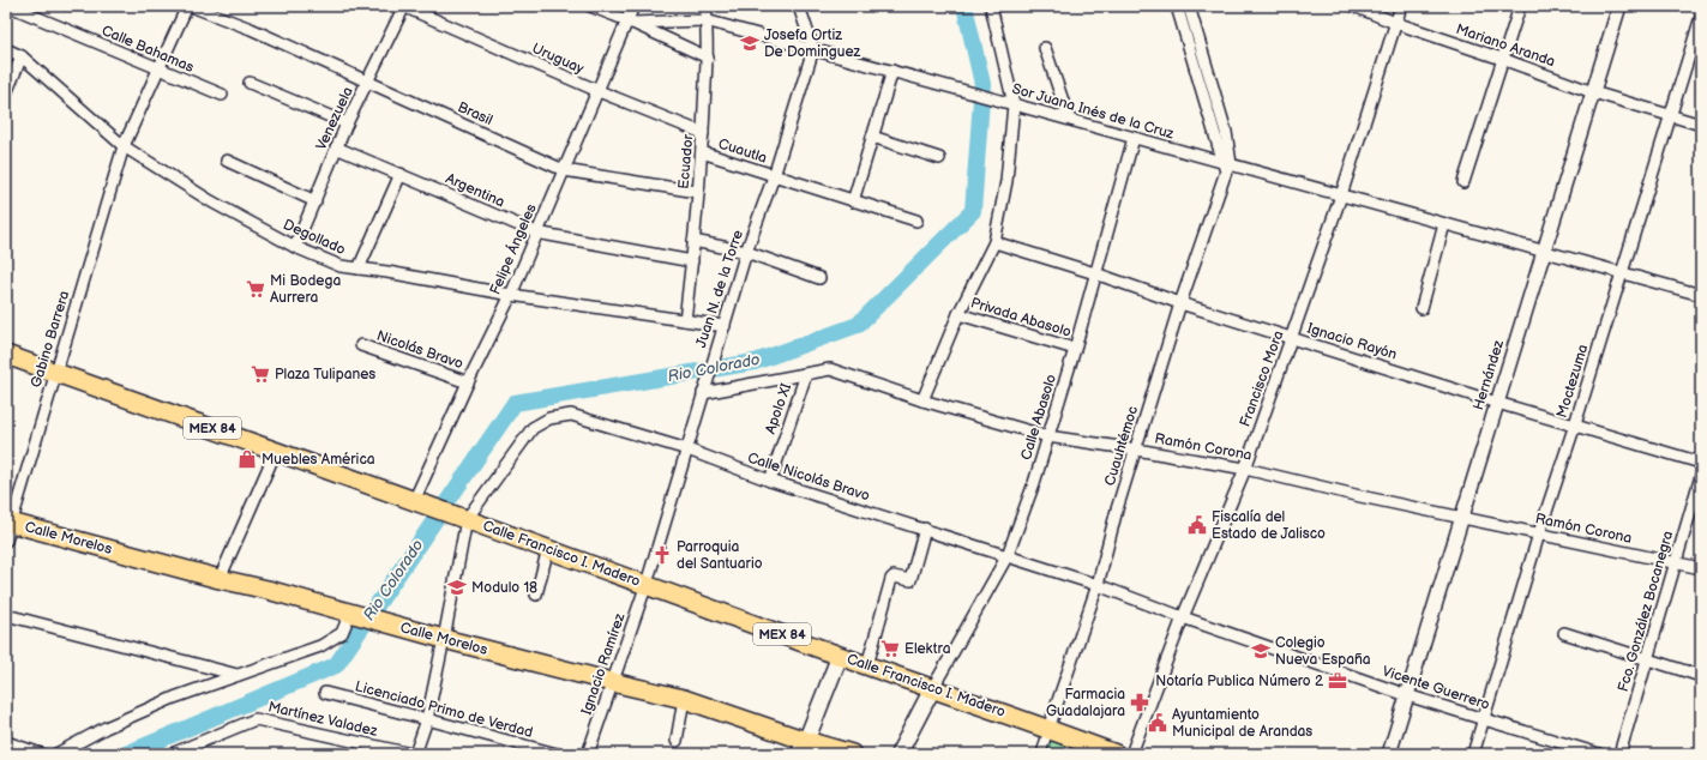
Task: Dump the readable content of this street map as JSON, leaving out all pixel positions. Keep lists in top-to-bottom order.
{
  "streets": {
    "main road": ["MEX 84", "Calle Morelos", "Calle Francisco I. Madero"],
    "street": [
      "Mariano Aranda",
      "Calle Bahamas",
      "Uruguay",
      "Sor Juana Inés de la Cruz",
      "Brasil",
      "Venezuela",
      "Cuautla",
      "Ecuador",
      "Argentina",
      "Degollado",
      "Felipe Ángeles",
      "Juan N. de la Torre",
      "Privada Abasolo",
      "Gabino Barrera",
      "Ignacio Rayón",
      "Nicolás Bravo",
      "Hernández",
      "Francisco Mora",
      "Moctezuma",
      "Apolo XI",
      "Calle Abasolo",
      "Cuauhtémoc",
      "Ramón Corona",
      "Calle Nicolás Bravo",
      "Fco. González Bocanegra",
      "Ignacio Ramírez",
      "Vicente Guerrero",
      "Licenciado Primo de Verdad",
      "Martínez Valadez"
    ]
  },
  "crossings": [
    ["Mariano Aranda", "Hernández"],
    ["Mariano Aranda", "Francisco Mora"],
    ["Mariano Aranda", "Moctezuma"],
    ["Calle Bahamas", "Gabino Barrera"],
    ["Uruguay", "Venezuela"],
    ["Uruguay", "Ecuador"],
    ["Uruguay", "Felipe Ángeles"],
    ["Sor Juana Inés de la Cruz", "Ecuador"],
    ["Sor Juana Inés de la Cruz", "Felipe Ángeles"],
    ["Sor Juana Inés de la Cruz", "Juan N. de la Torre"],
    ["Sor Juana Inés de la Cruz", "Hernández"],
    ["Sor Juana Inés de la Cruz", "Francisco Mora"],
    ["Sor Juana Inés de la Cruz", "Moctezuma"],
    ["Sor Juana Inés de la Cruz", "Calle Abasolo"],
    ["Sor Juana Inés de la Cruz", "Cuauhtémoc"],
    ["Brasil", "Venezuela"],
    ["Brasil", "Ecuador"],
    ["Brasil", "Felipe Ángeles"],
    ["Venezuela", "Argentina"],
    ["Venezuela", "Degollado"],
    ["Cuautla", "Ecuador"],
    ["Cuautla", "Juan N. de la Torre"],
    ["Ecuador", "Argentina"],
    ["Ecuador", "Degollado"],
    ["Argentina", "Felipe Ángeles"],
    ["Degollado", "Felipe Ángeles"],
    ["Degollado", "Juan N. de la Torre"],
    ["Degollado", "Gabino Barrera"],
    ["Felipe Ángeles", "Nicolás Bravo"],
    ["Felipe Ángeles", "Calle Francisco I. Madero"],
    ["Juan N. de la Torre", "Ramón Corona"],
    ["Juan N. de la Torre", "Calle Nicolás Bravo"],
    ["Juan N. de la Torre", "Calle Francisco I. Madero"],
    ["Juan N. de la Torre", "Ignacio Ramírez"],
    ["Privada Abasolo", "Calle Abasolo"],
    ["Gabino Barrera", "Calle Morelos"],
    ["Gabino Barrera", "Calle Francisco I. Madero"],
    ["Ignacio Rayón", "Hernández"],
    ["Ignacio Rayón", "Francisco Mora"],
    ["Ignacio Rayón", "Moctezuma"],
    ["Ignacio Rayón", "Calle Abasolo"],
    ["Ignacio Rayón", "Cuauhtémoc"],
    ["Hernández", "Ramón Corona"],
    ["Hernández", "Vicente Guerrero"],
    ["Francisco Mora", "Ramón Corona"],
    ["Francisco Mora", "Calle Nicolás Bravo"],
    ["Francisco Mora", "Vicente Guerrero"],
    ["Moctezuma", "Ramón Corona"],
    ["Moctezuma", "Vicente Guerrero"],
    ["Apolo XI", "Ramón Corona"],
    ["Apolo XI", "Calle Nicolás Bravo"],
    ["Calle Abasolo", "Ramón Corona"],
    ["Calle Abasolo", "Calle Nicolás Bravo"],
    ["Calle Abasolo", "Calle Francisco I. Madero"],
    ["Cuauhtémoc", "Ramón Corona"],
    ["Cuauhtémoc", "Calle Nicolás Bravo"],
    ["Cuauhtémoc", "Calle Francisco I. Madero"],
    ["Ramón Corona", "Fco. González Bocanegra"],
    ["Calle Nicolás Bravo", "Calle Francisco I. Madero"],
    ["Calle Nicolás Bravo", "Vicente Guerrero"],
    ["Calle Morelos", "Ignacio Ramírez"],
    ["Calle Francisco I. Madero", "Ignacio Ramírez"]
  ],
  "water": ["Rio Colorado"],
  "places": {
    "school or university": ["Josefa Ortiz De Dominguez", "Modulo 18", "Colegio Nueva España"],
    "supermarket": ["Mi Bodega Aurrera", "Plaza Tulipanes", "Elektra"],
    "shop": ["Muebles América"],
    "public building": ["Fiscalía del Estado de Jalisco", "Ayuntamiento Municipal de Arandas"],
    "church": ["Parroquia del Santuario"],
    "office": ["Notaría Publica Número 2"],
    "pharmacy": ["Farmacia Guadalajara"]
  }
}
